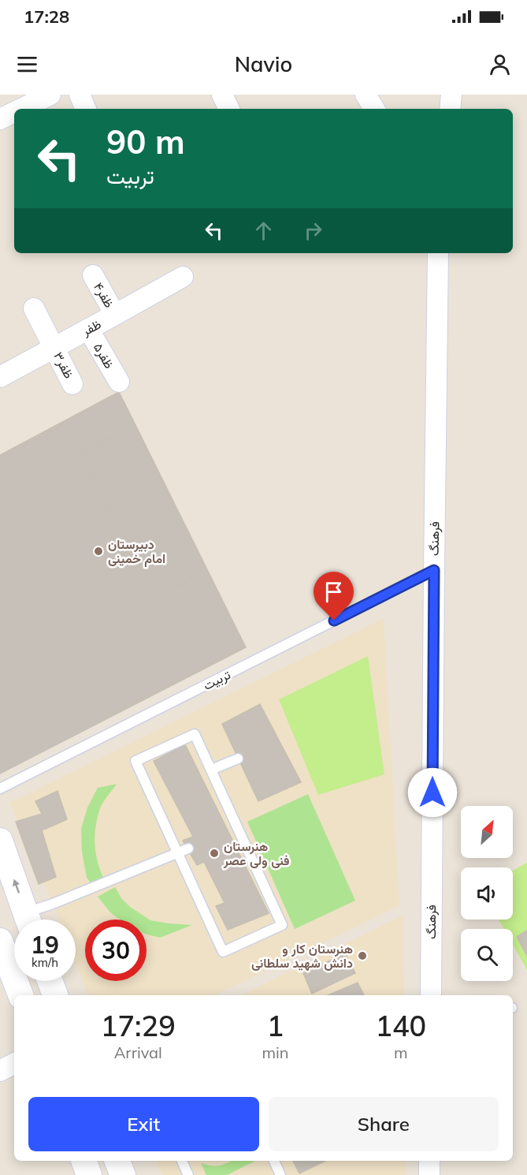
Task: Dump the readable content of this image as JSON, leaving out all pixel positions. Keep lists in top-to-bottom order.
{
  "streets": {
    "street": [
      "ظفر۴",
      "ظفر",
      "ظفر۵",
      "ظفر۳",
      "فرهنگ"
    ],
    "lane": ["تربیت"]
  },
  "crossings": [
    ["ظفر۴", "ظفر"],
    ["ظفر", "ظفر۵"],
    ["ظفر", "ظفر۳"],
    ["فرهنگ", "تربیت"]
  ],
  "places": ["دبیرستان امام خمینی", "هنرستان فنی ولی عصر", "هنرستان کار و دانش شهید سلطانی"],
  "north": "top right",
  "page": {
    "status": "17:28",
    "header": "Navio",
    "turn": ["90 m", "تربیت"],
    "speed": "19 km/h",
    "limit": "30",
    "eta": [
      "17:29",
      "Arrival",
      "1",
      "min",
      "140",
      "m"
    ],
    "buttons": ["Exit", "Share"]
  }
}
